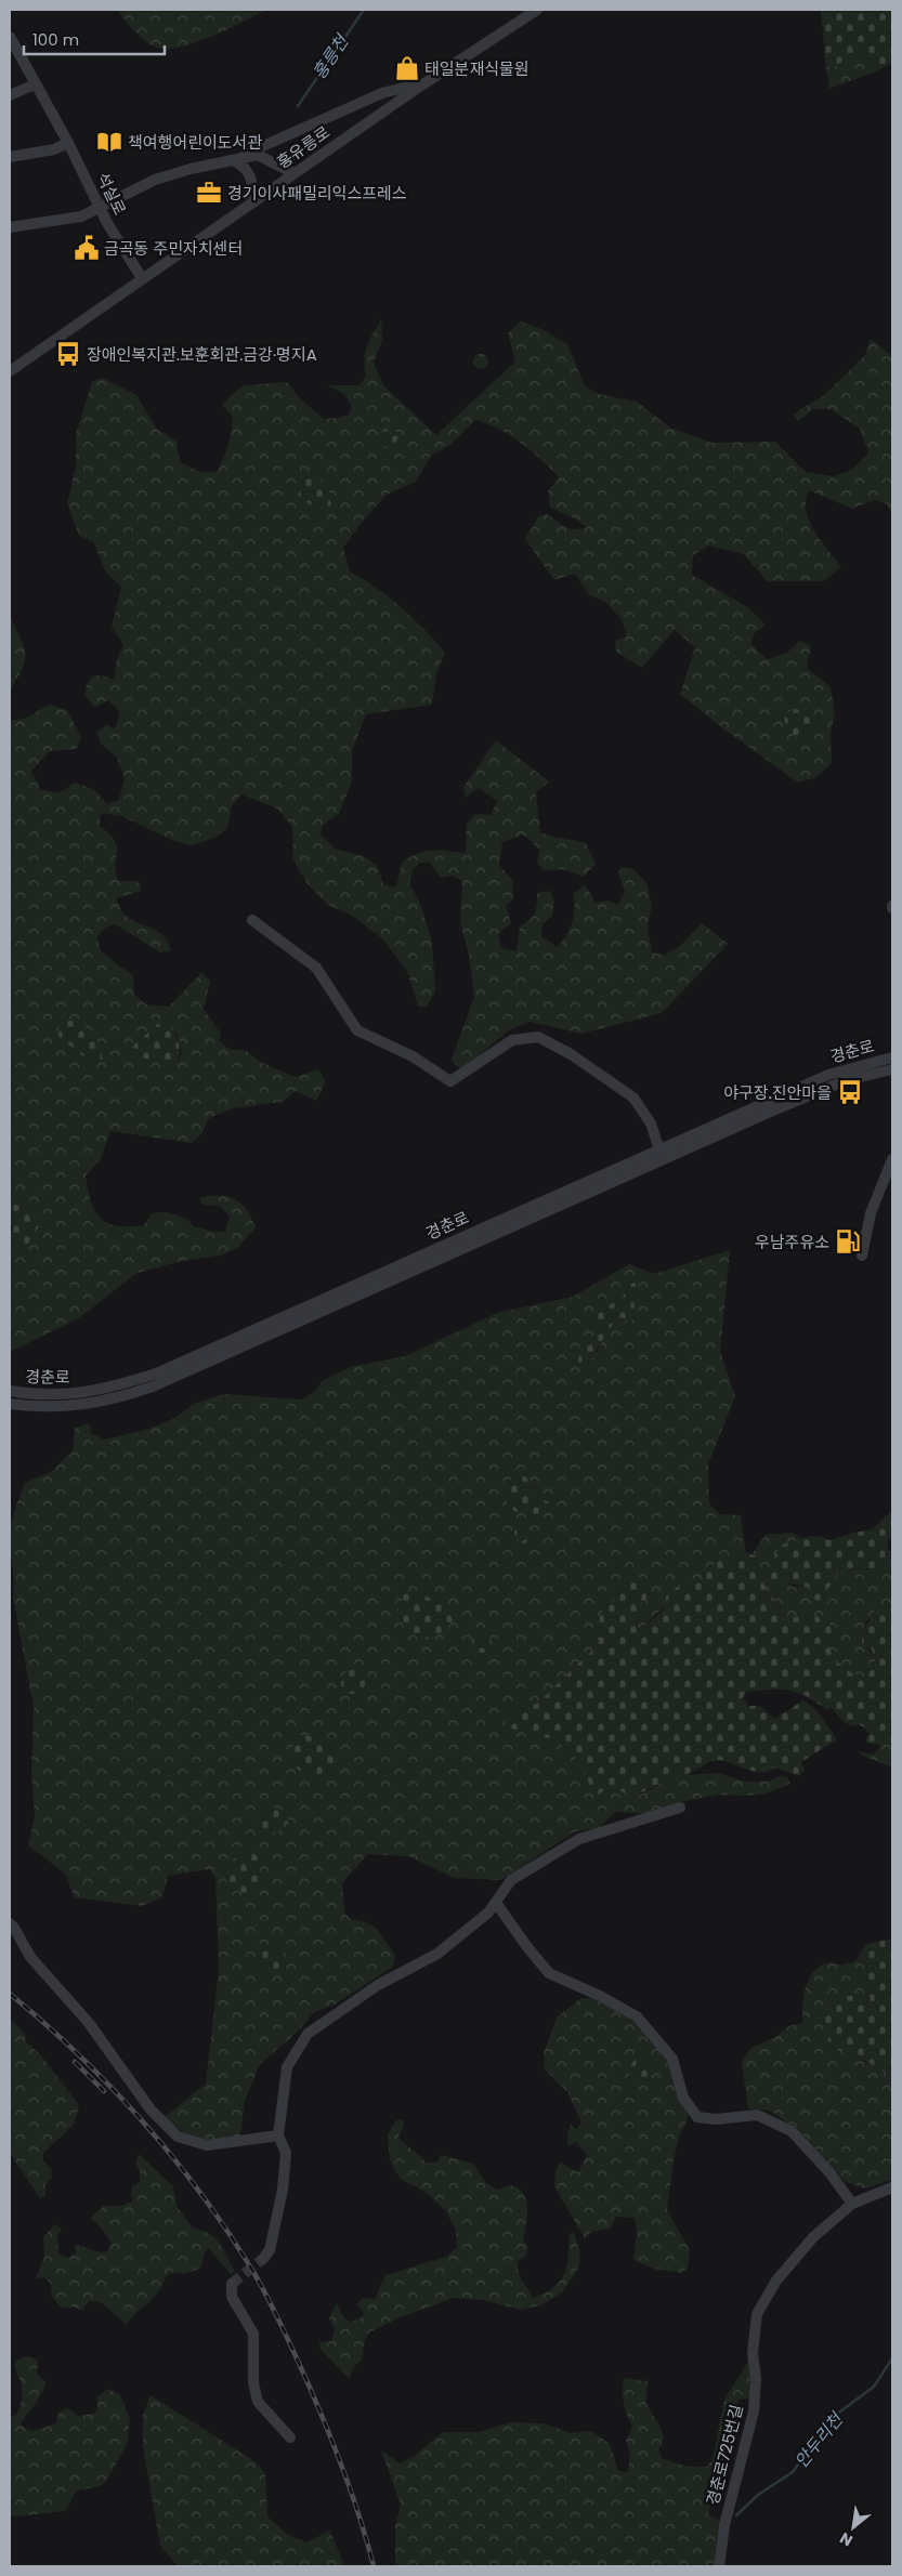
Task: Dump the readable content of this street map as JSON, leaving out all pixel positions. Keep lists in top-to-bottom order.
{
  "streets": {
    "street": [
      "홍유릉로",
      "석실로",
      "경춘로",
      "경춘로725번길"
    ]
  },
  "crossings": [
    ["홍유릉로", "석실로"]
  ],
  "water": ["홍릉천", "안두리천"],
  "places": {
    "shop": ["태일분재식물원"],
    "library": ["책여행어린이도서관"],
    "office": ["경기이사패밀리익스프레스"],
    "public building": ["금곡동 주민자치센터"],
    "bus stop": ["장애인복지관.보훈회관.금강·명지A", "야구장.진안마을"],
    "fuel station": ["우남주유소"]
  },
  "scale_bar": "100 m",
  "north": "bottom left"
}
